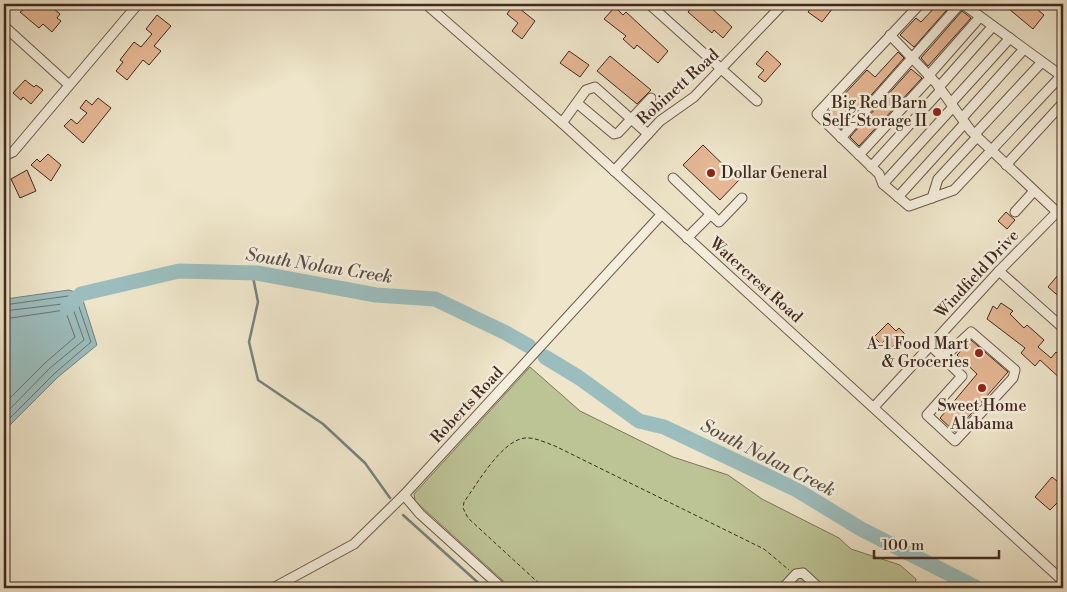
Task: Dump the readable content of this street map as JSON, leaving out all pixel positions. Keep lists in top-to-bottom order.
{
  "streets": {
    "street": [
      "Robinett Road",
      "Windfield Drive",
      "Watercrest Road",
      "Roberts Road"
    ]
  },
  "crossings": [
    ["Robinett Road", "Watercrest Road"],
    ["Windfield Drive", "Watercrest Road"],
    ["Watercrest Road", "Roberts Road"]
  ],
  "water": ["South Nolan Creek"],
  "places": [
    "Big Red Barn Self-Storage II",
    "Dollar General",
    "A-1 Food Mart & Groceries",
    "Sweet Home Alabama"
  ],
  "scale_bar": "100 m"
}
